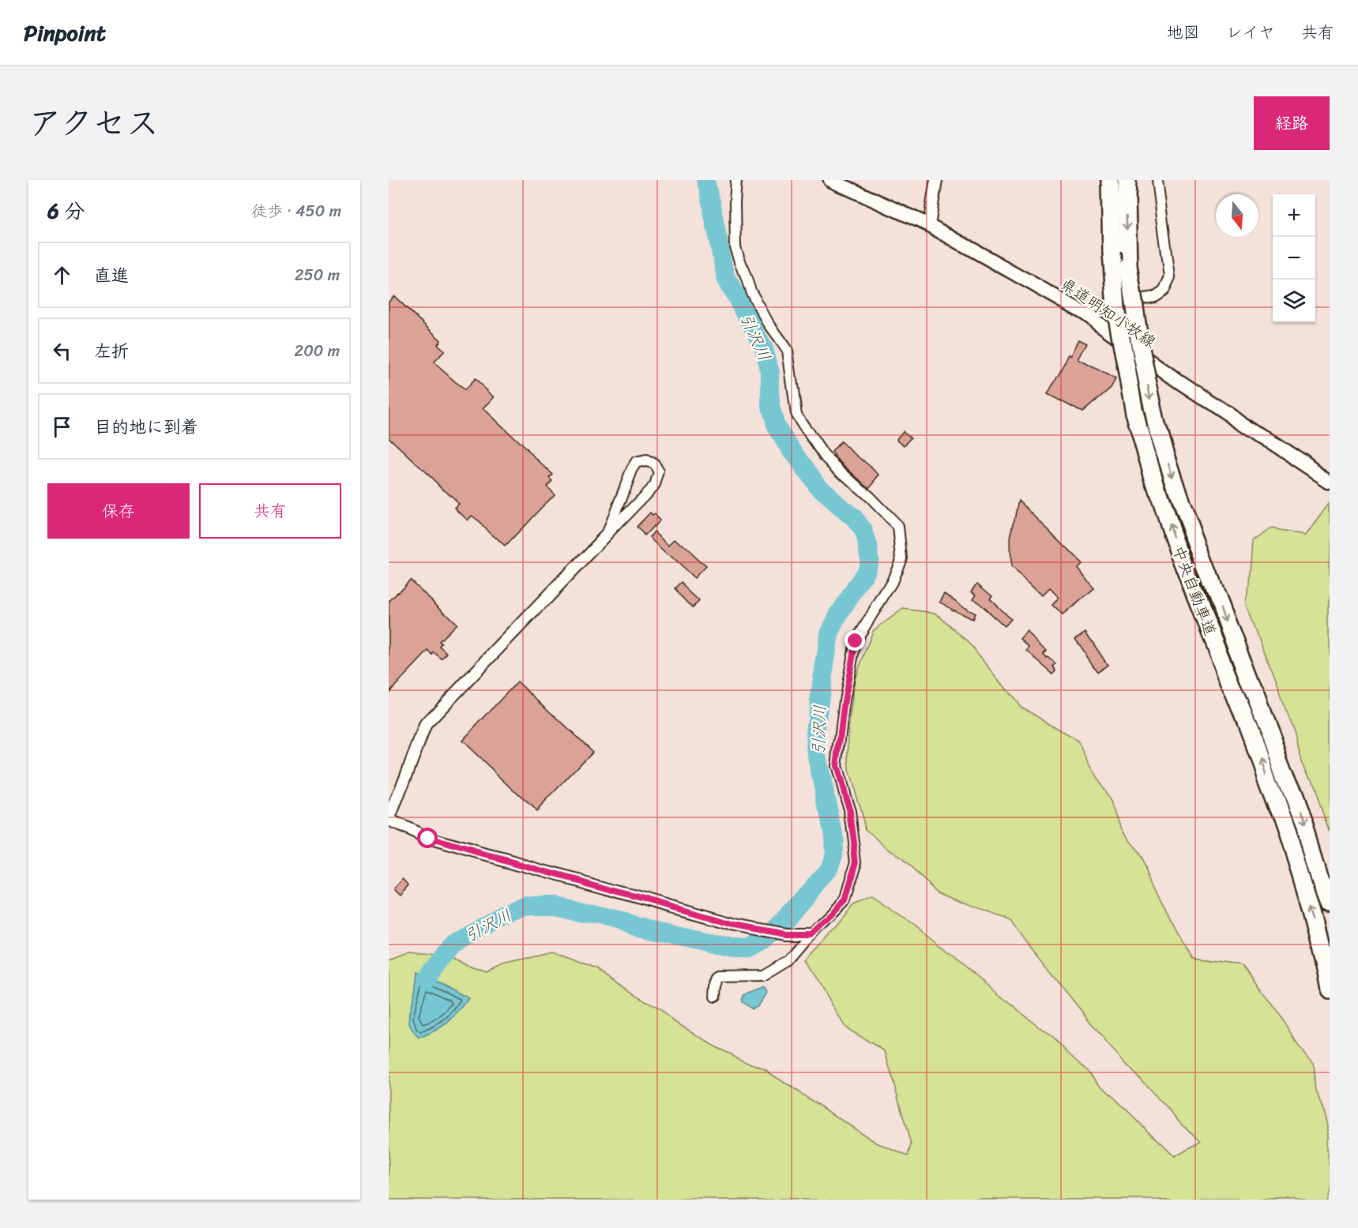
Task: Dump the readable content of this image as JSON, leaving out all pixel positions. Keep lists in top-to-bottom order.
{
  "streets": {
    "highway": ["中央自動車道"],
    "main road": ["県道明知小牧線"]
  },
  "water": ["引沢川"],
  "north": "bottom",
  "page": {
    "header": "Pinpoint",
    "nav": ["地図", "レイヤ", "共有"],
    "title": "アクセス",
    "buttons": [
      "経路",
      ["保存", "共有"]
    ],
    "heading": ["6 分", "徒歩 · 450 m"],
    "map_buttons": ["+", "−"],
    "list": [
      ["直進", "250 m"],
      ["左折", "200 m"],
      "目的地に到着"
    ]
  }
}
